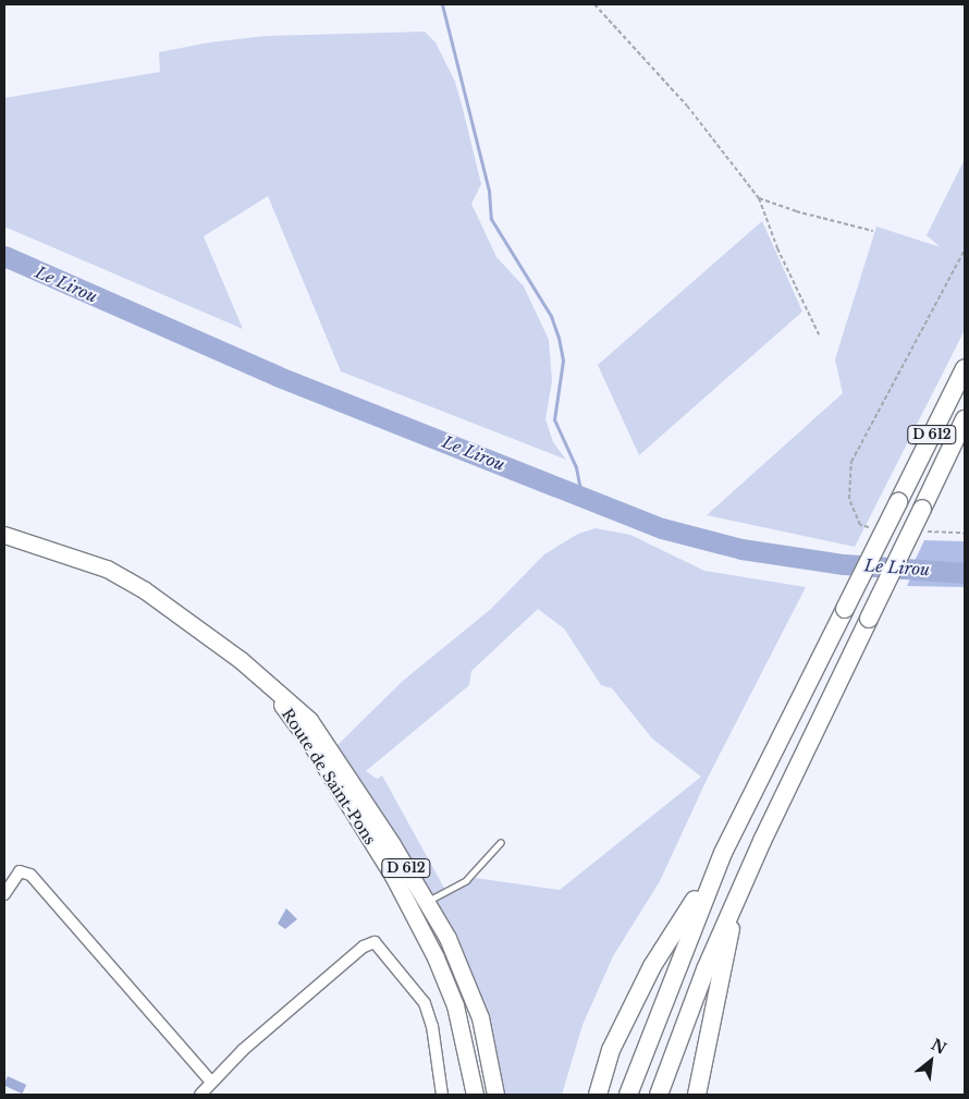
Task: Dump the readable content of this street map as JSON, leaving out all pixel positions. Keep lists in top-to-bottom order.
{
  "streets": {
    "highway": ["D 612"],
    "main road": ["Route de Saint-Pons"]
  },
  "water": ["Le Lirou"],
  "north": "top right"
}
